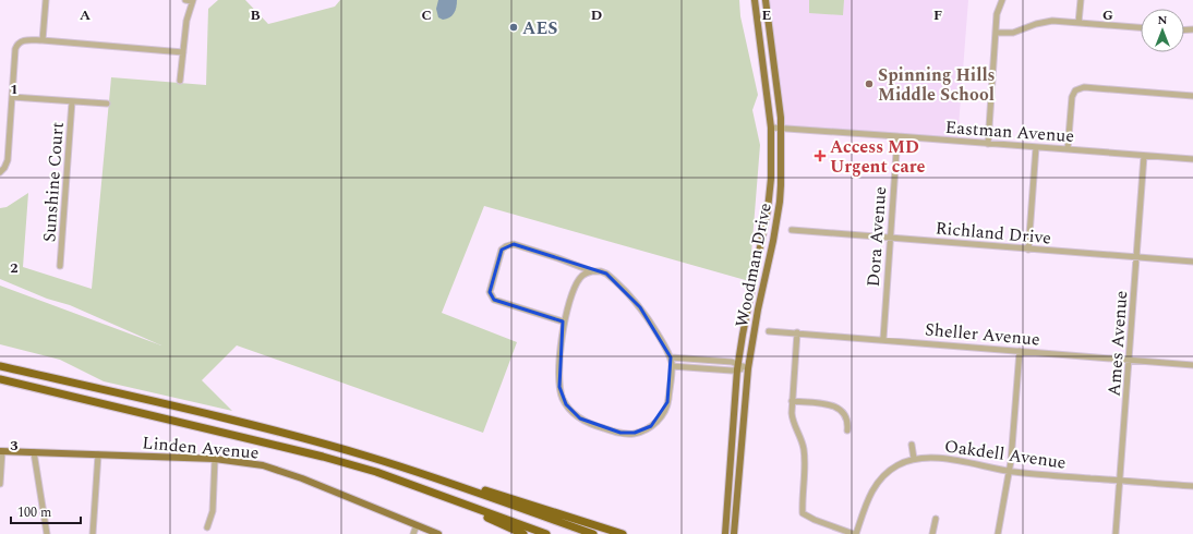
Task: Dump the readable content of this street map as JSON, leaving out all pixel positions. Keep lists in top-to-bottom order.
{
  "streets": {
    "main road": ["Woodman Drive", "Linden Avenue"],
    "street": [
      "Eastman Avenue",
      "Sunshine Court",
      "Richland Drive",
      "Dora Avenue",
      "Sheller Avenue",
      "Ames Avenue",
      "Oakdell Avenue"
    ]
  },
  "crossings": [
    ["Eastman Avenue", "Dora Avenue"],
    ["Eastman Avenue", "Woodman Drive"],
    ["Eastman Avenue", "Ames Avenue"],
    ["Richland Drive", "Dora Avenue"],
    ["Richland Drive", "Ames Avenue"],
    ["Dora Avenue", "Sheller Avenue"],
    ["Sheller Avenue", "Ames Avenue"],
    ["Ames Avenue", "Oakdell Avenue"]
  ],
  "places": {
    "other": ["AES", "Spinning Hills Middle School"],
    "health": ["Access MD Urgent care"]
  },
  "scale_bar": "100 m",
  "north": "top",
  "grid": {
    "columns": [
      "A",
      "B",
      "C",
      "D",
      "E",
      "F",
      "G"
    ],
    "rows": ["1", "2", "3"]
  }
}
